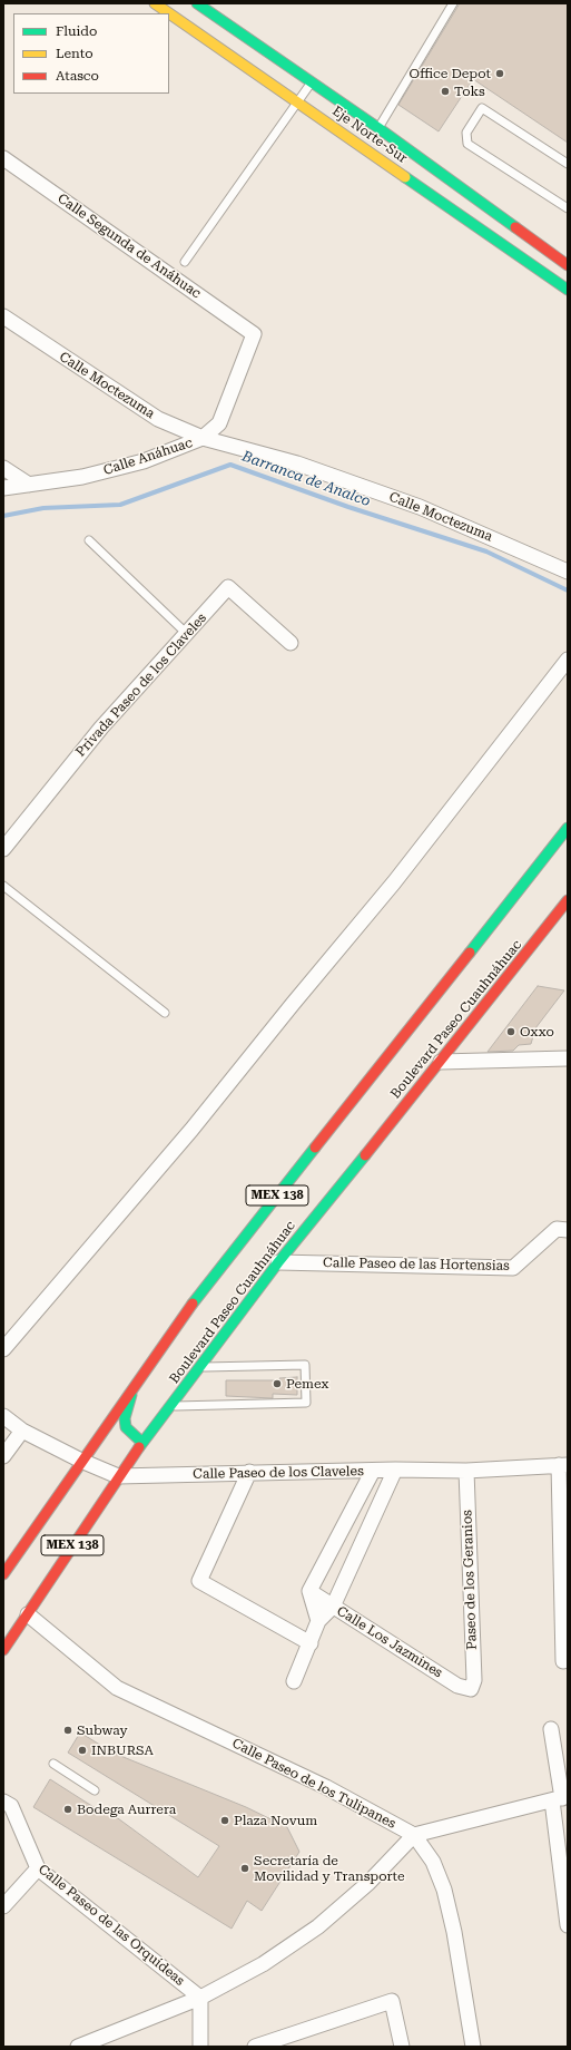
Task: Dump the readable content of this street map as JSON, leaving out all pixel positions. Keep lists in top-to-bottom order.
{
  "streets": {
    "main road": ["Eje Norte-Sur", "Boulevard Paseo Cuauhnáhuac", "MEX 138"],
    "street": [
      "Calle Segunda de Anáhuac",
      "Calle Moctezuma",
      "Calle Anáhuac",
      "Privada Paseo de los Claveles",
      "Calle Paseo de las Hortensias",
      "Calle Paseo de los Claveles",
      "Paseo de los Geranios",
      "Calle Los Jazmines",
      "Calle Paseo de los Tulipanes",
      "Calle Paseo de las Orquídeas"
    ]
  },
  "crossings": [
    ["Calle Segunda de Anáhuac", "Calle Anáhuac"],
    ["Calle Moctezuma", "Calle Anáhuac"],
    ["Boulevard Paseo Cuauhnáhuac", "Calle Paseo de las Hortensias"],
    ["Boulevard Paseo Cuauhnáhuac", "Calle Paseo de los Claveles"],
    ["Boulevard Paseo Cuauhnáhuac", "Calle Paseo de los Tulipanes"],
    ["MEX 138", "Calle Paseo de los Claveles"],
    ["Calle Paseo de los Claveles", "Paseo de los Geranios"],
    ["Paseo de los Geranios", "Calle Los Jazmines"]
  ],
  "water": ["Barranca de Analco"],
  "places": [
    "Office Depot",
    "Toks",
    "Oxxo",
    "Pemex",
    "Subway",
    "INBURSA",
    "Bodega Aurrera",
    "Plaza Novum",
    "Secretaría de Movilidad y Transporte"
  ],
  "legend": ["Fluido", "Lento", "Atasco"]
}
